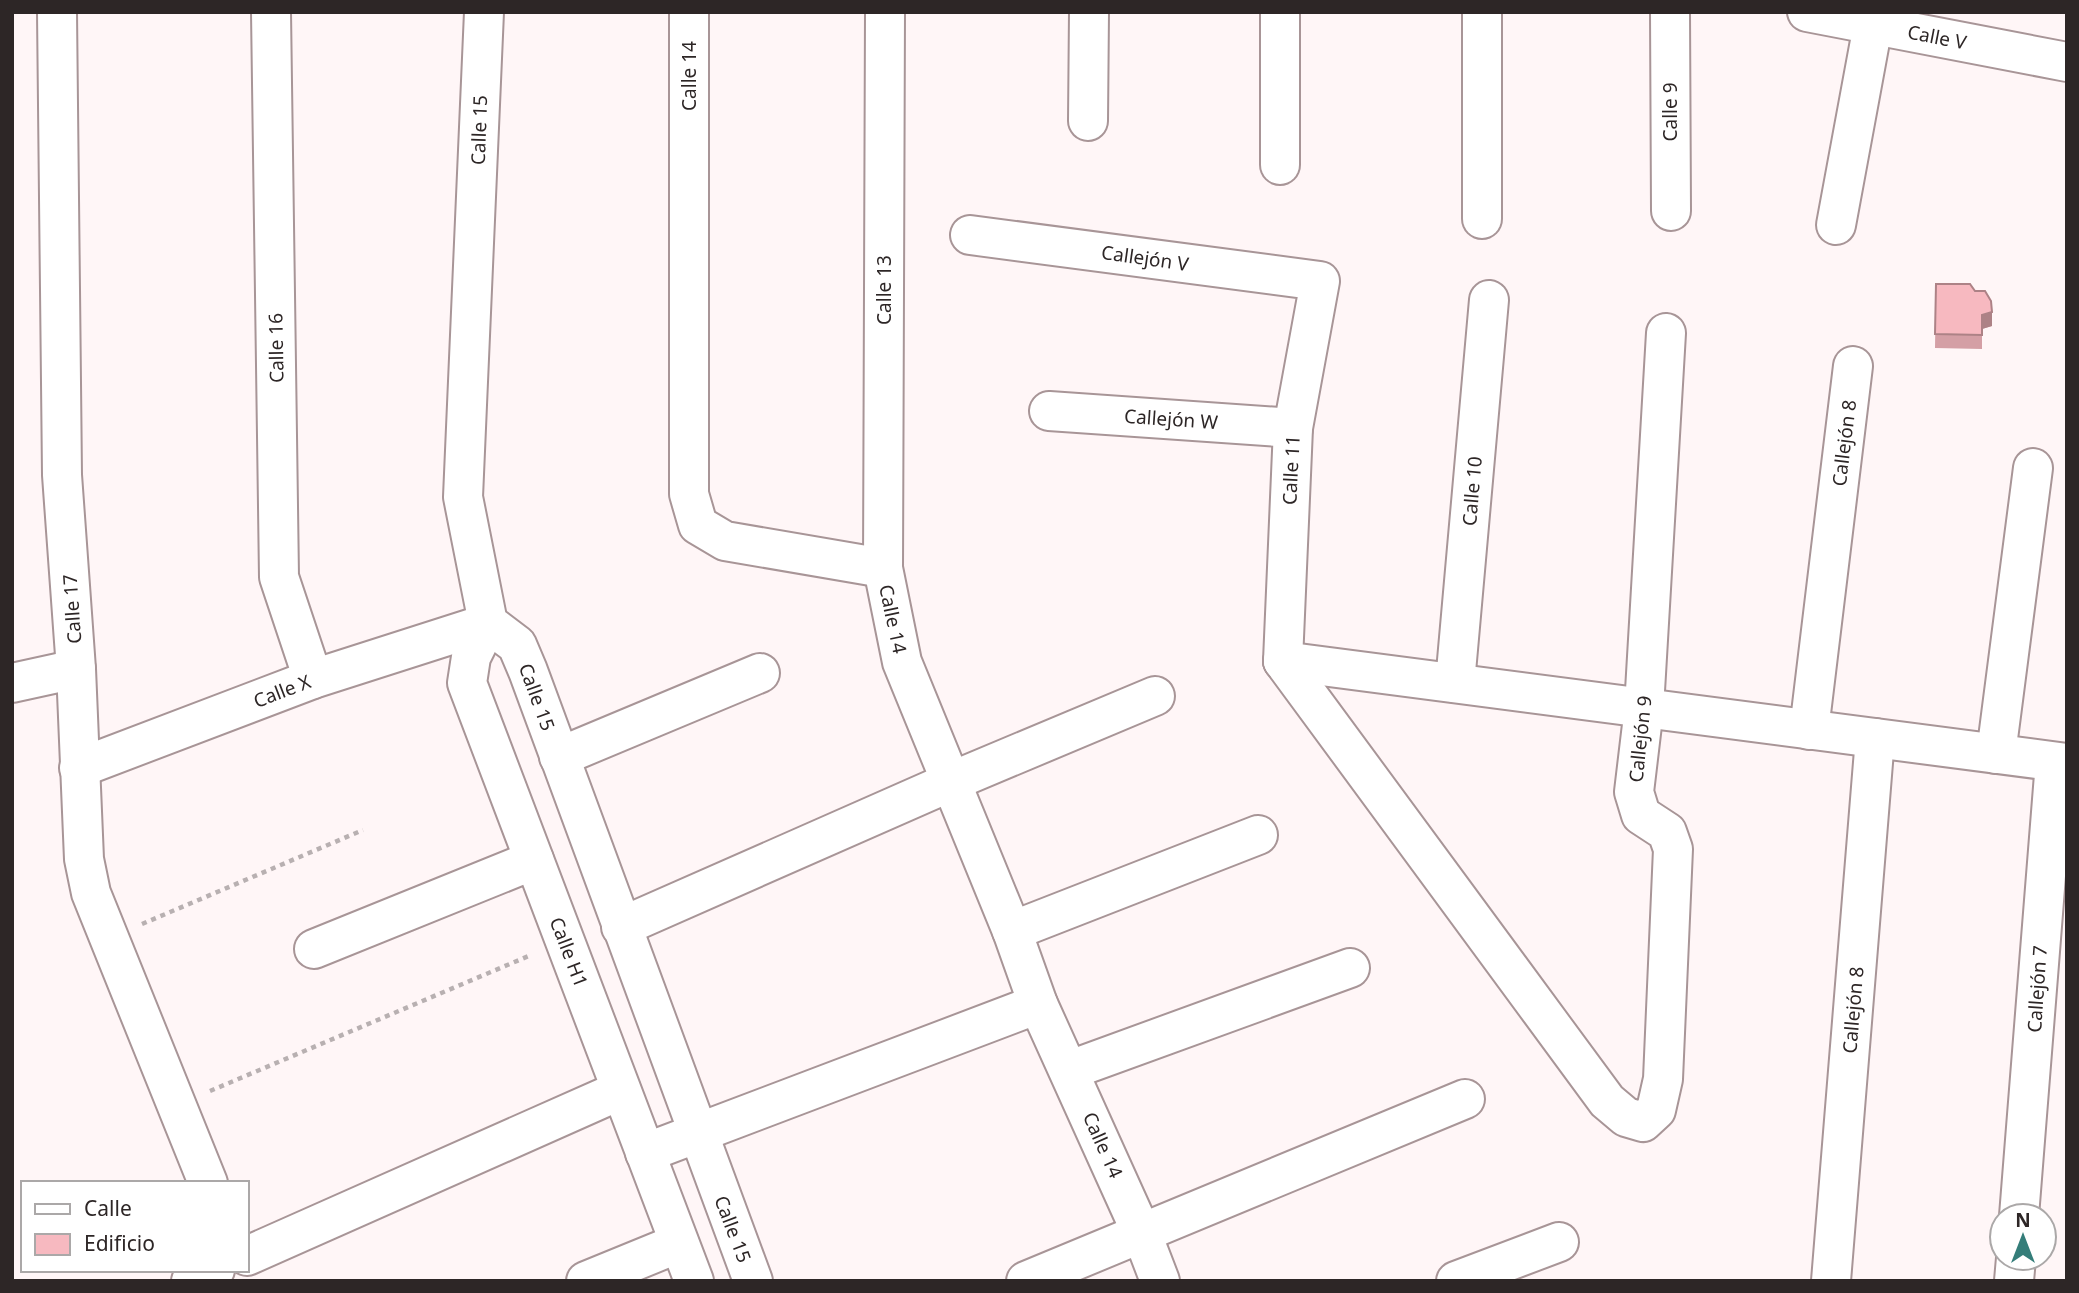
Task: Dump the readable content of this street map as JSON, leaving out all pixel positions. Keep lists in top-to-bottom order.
{
  "streets": {
    "street": [
      "Calle V",
      "Calle 14",
      "Calle 9",
      "Calle 15",
      "Callejón V",
      "Calle 13",
      "Calle 16",
      "Callejón W",
      "Callejón 8",
      "Calle 11",
      "Calle 10",
      "Calle 17",
      "Calle X",
      "Callejón 9",
      "Calle H1",
      "Callejón 7"
    ]
  },
  "crossings": [
    ["Calle 14", "Calle 13"],
    ["Calle 15", "Calle X"],
    ["Calle 15", "Calle H1"],
    ["Callejón V", "Calle 11"],
    ["Calle 16", "Calle X"],
    ["Callejón W", "Calle 11"],
    ["Calle 11", "Callejón 9"],
    ["Calle 17", "Calle X"],
    ["Calle X", "Calle H1"]
  ],
  "legend": ["Calle", "Edificio"],
  "north": "top"
}
